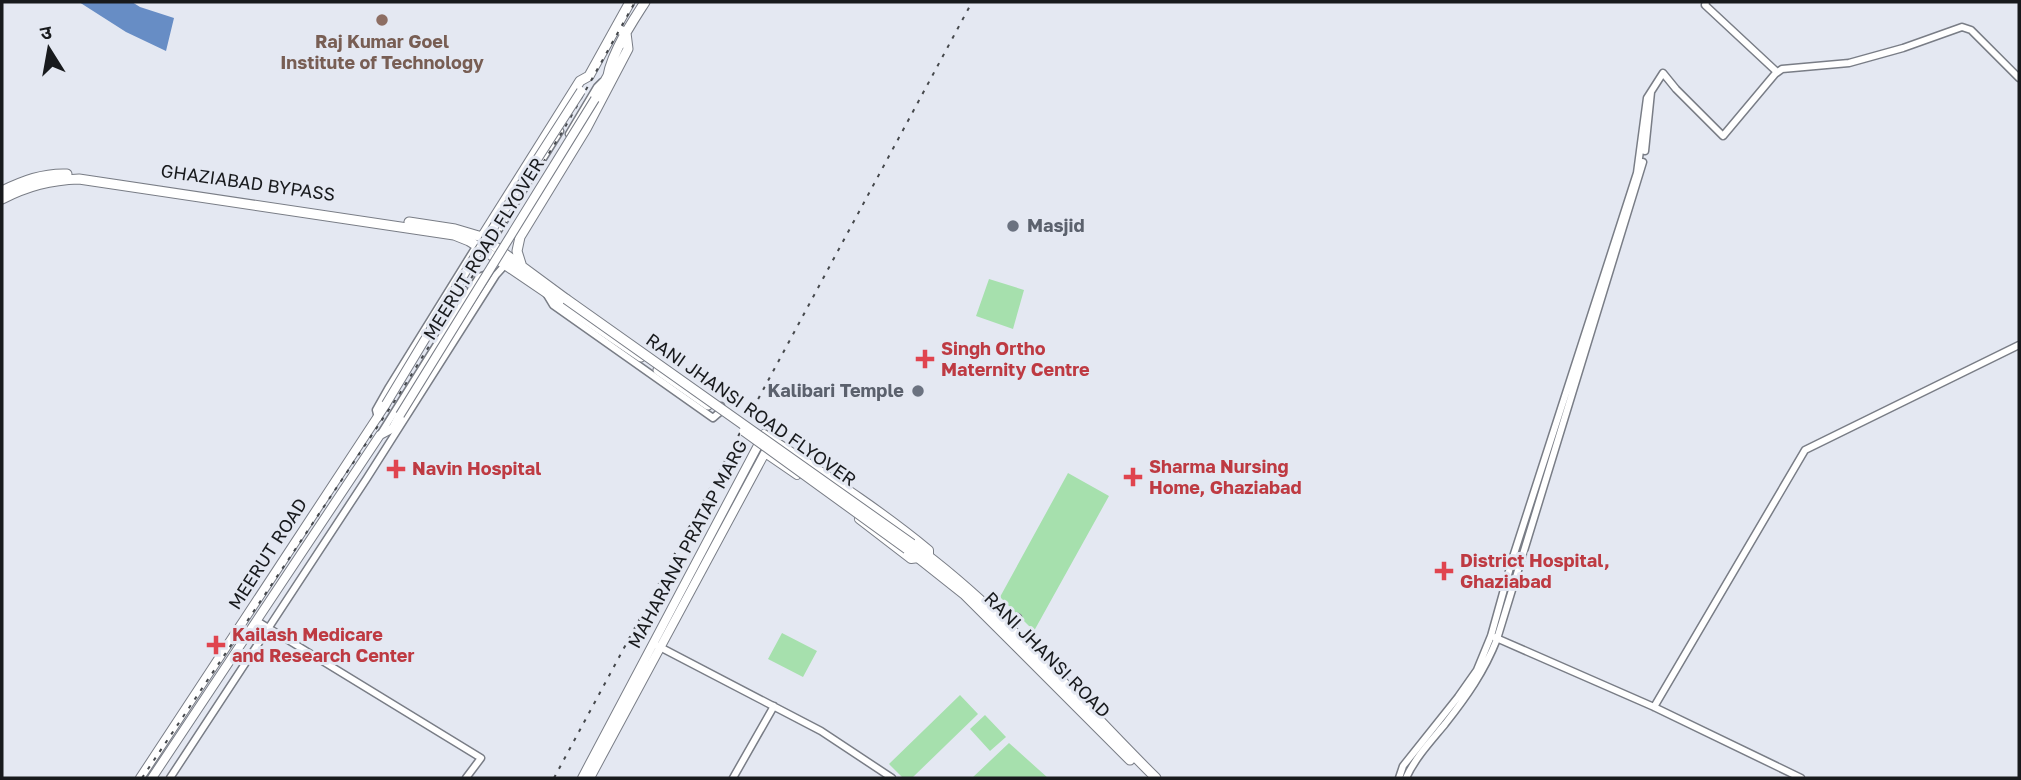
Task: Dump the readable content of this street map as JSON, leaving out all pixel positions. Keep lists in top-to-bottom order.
{
  "streets": {
    "highway": ["GHAZIABAD BYPASS", "RANI JHANSI ROAD FLYOVER", "RANI JHANSI ROAD"],
    "main road": ["MEERUT ROAD FLYOVER", "MAHARANA PRATAP MARG", "MEERUT ROAD"]
  },
  "crossings": [
    ["MEERUT ROAD FLYOVER", "MEERUT ROAD"],
    ["RANI JHANSI ROAD FLYOVER", "MAHARANA PRATAP MARG"],
    ["RANI JHANSI ROAD FLYOVER", "RANI JHANSI ROAD"],
    ["MAHARANA PRATAP MARG", "RANI JHANSI ROAD"]
  ],
  "places": {
    "other": ["Raj Kumar Goel Institute of Technology", "Masjid", "Kalibari Temple"],
    "health": [
      "Singh Ortho Maternity Centre",
      "Navin Hospital",
      "Sharma Nursing Home, Ghaziabad",
      "District Hospital, Ghaziabad",
      "Kailash Medicare and Research Center"
    ]
  },
  "north": "top"
}
